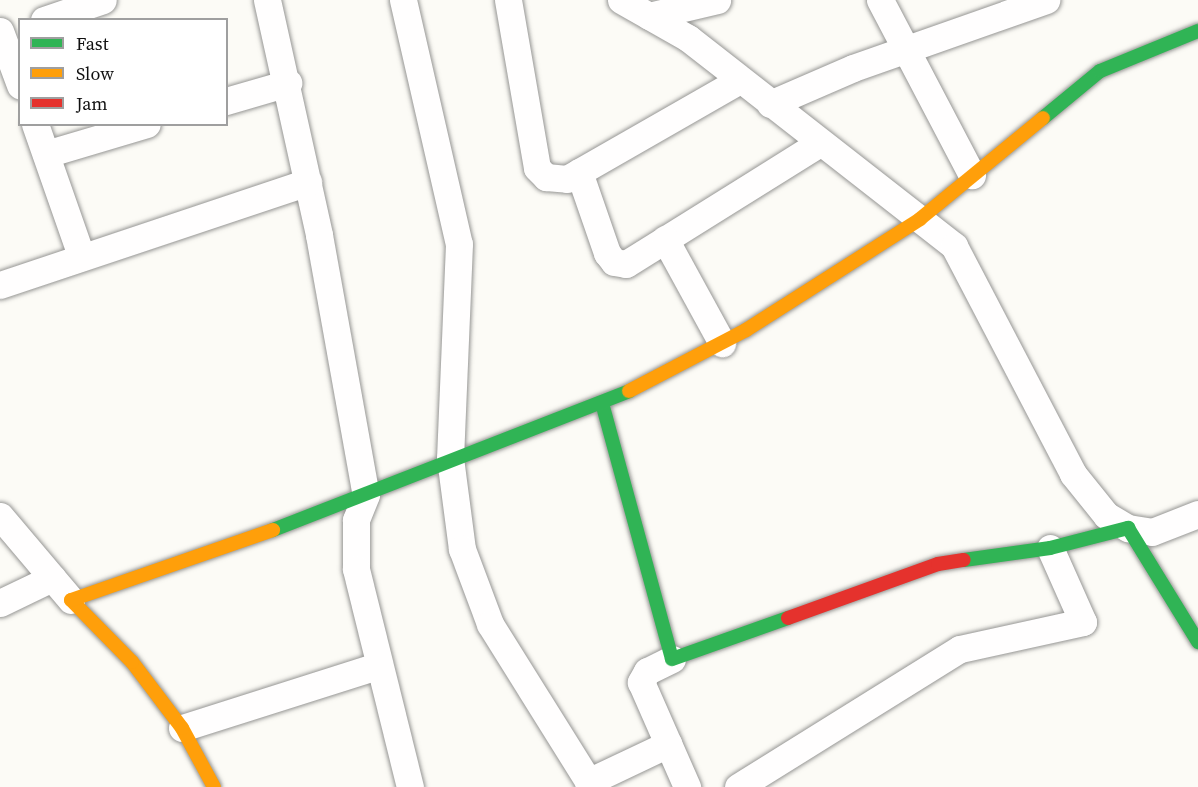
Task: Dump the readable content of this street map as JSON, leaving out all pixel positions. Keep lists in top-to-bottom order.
{
  "legend": ["Fast", "Slow", "Jam"]
}
